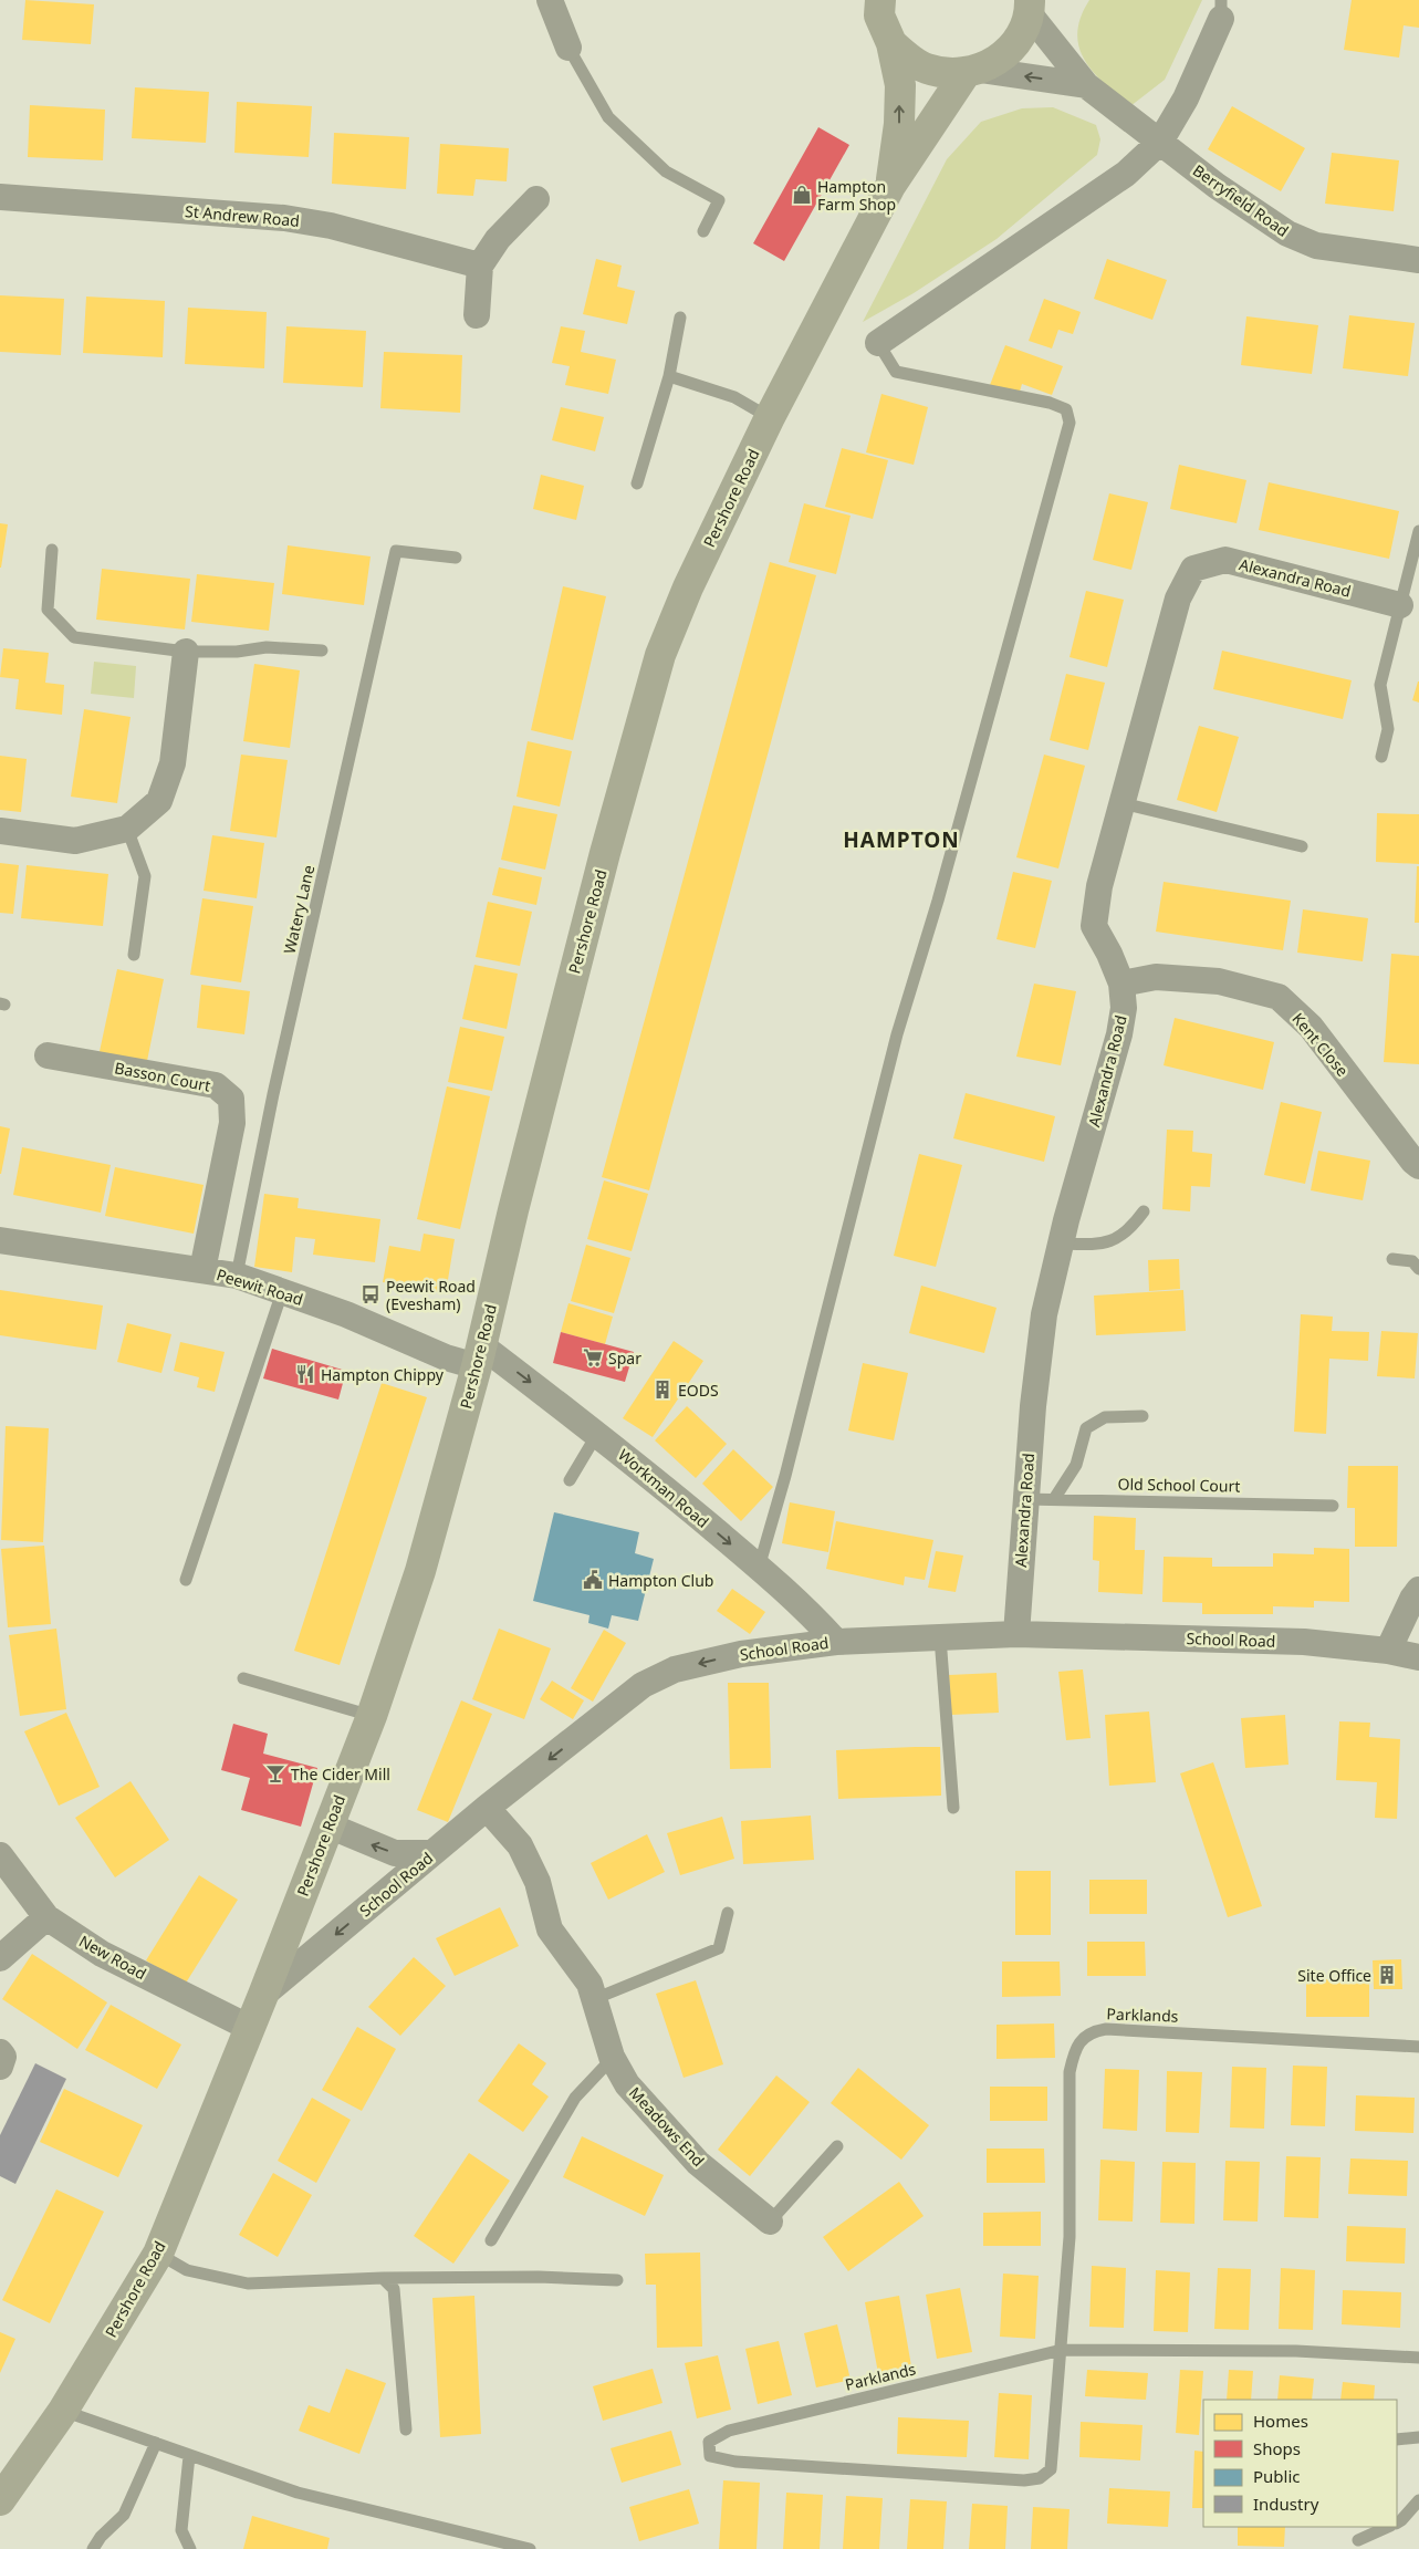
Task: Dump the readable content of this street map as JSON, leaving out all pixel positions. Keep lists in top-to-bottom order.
{
  "streets": {
    "main road": ["Pershore Road"],
    "street": [
      "Berryfield Road",
      "St Andrew Road",
      "Alexandra Road",
      "Kent Close",
      "Basson Court",
      "Peewit Road",
      "Workman Road",
      "School Road",
      "New Road",
      "Meadows End"
    ],
    "lane": ["Watery Lane", "Old School Court", "Parklands"]
  },
  "crossings": [
    ["Berryfield Road", "Pershore Road"],
    ["Pershore Road", "Peewit Road"],
    ["Pershore Road", "Workman Road"],
    ["Pershore Road", "School Road"],
    ["Pershore Road", "New Road"],
    ["Alexandra Road", "Kent Close"],
    ["Alexandra Road", "Old School Court"],
    ["Alexandra Road", "School Road"],
    ["Watery Lane", "Peewit Road"],
    ["Basson Court", "Peewit Road"],
    ["Peewit Road", "Workman Road"],
    ["Workman Road", "School Road"],
    ["School Road", "Meadows End"]
  ],
  "one_way": ["Workman Road", "School Road"],
  "districts": ["HAMPTON"],
  "places": {
    "shop": ["Hampton Farm Shop"],
    "bus stop": ["Peewit Road (Evesham)"],
    "supermarket": ["Spar"],
    "restaurant": ["Hampton Chippy"],
    "building": ["EODS", "Site Office"],
    "public building": ["Hampton Club"],
    "bar": ["The Cider Mill"]
  },
  "legend": [
    "Homes",
    "Shops",
    "Public",
    "Industry"
  ]
}
